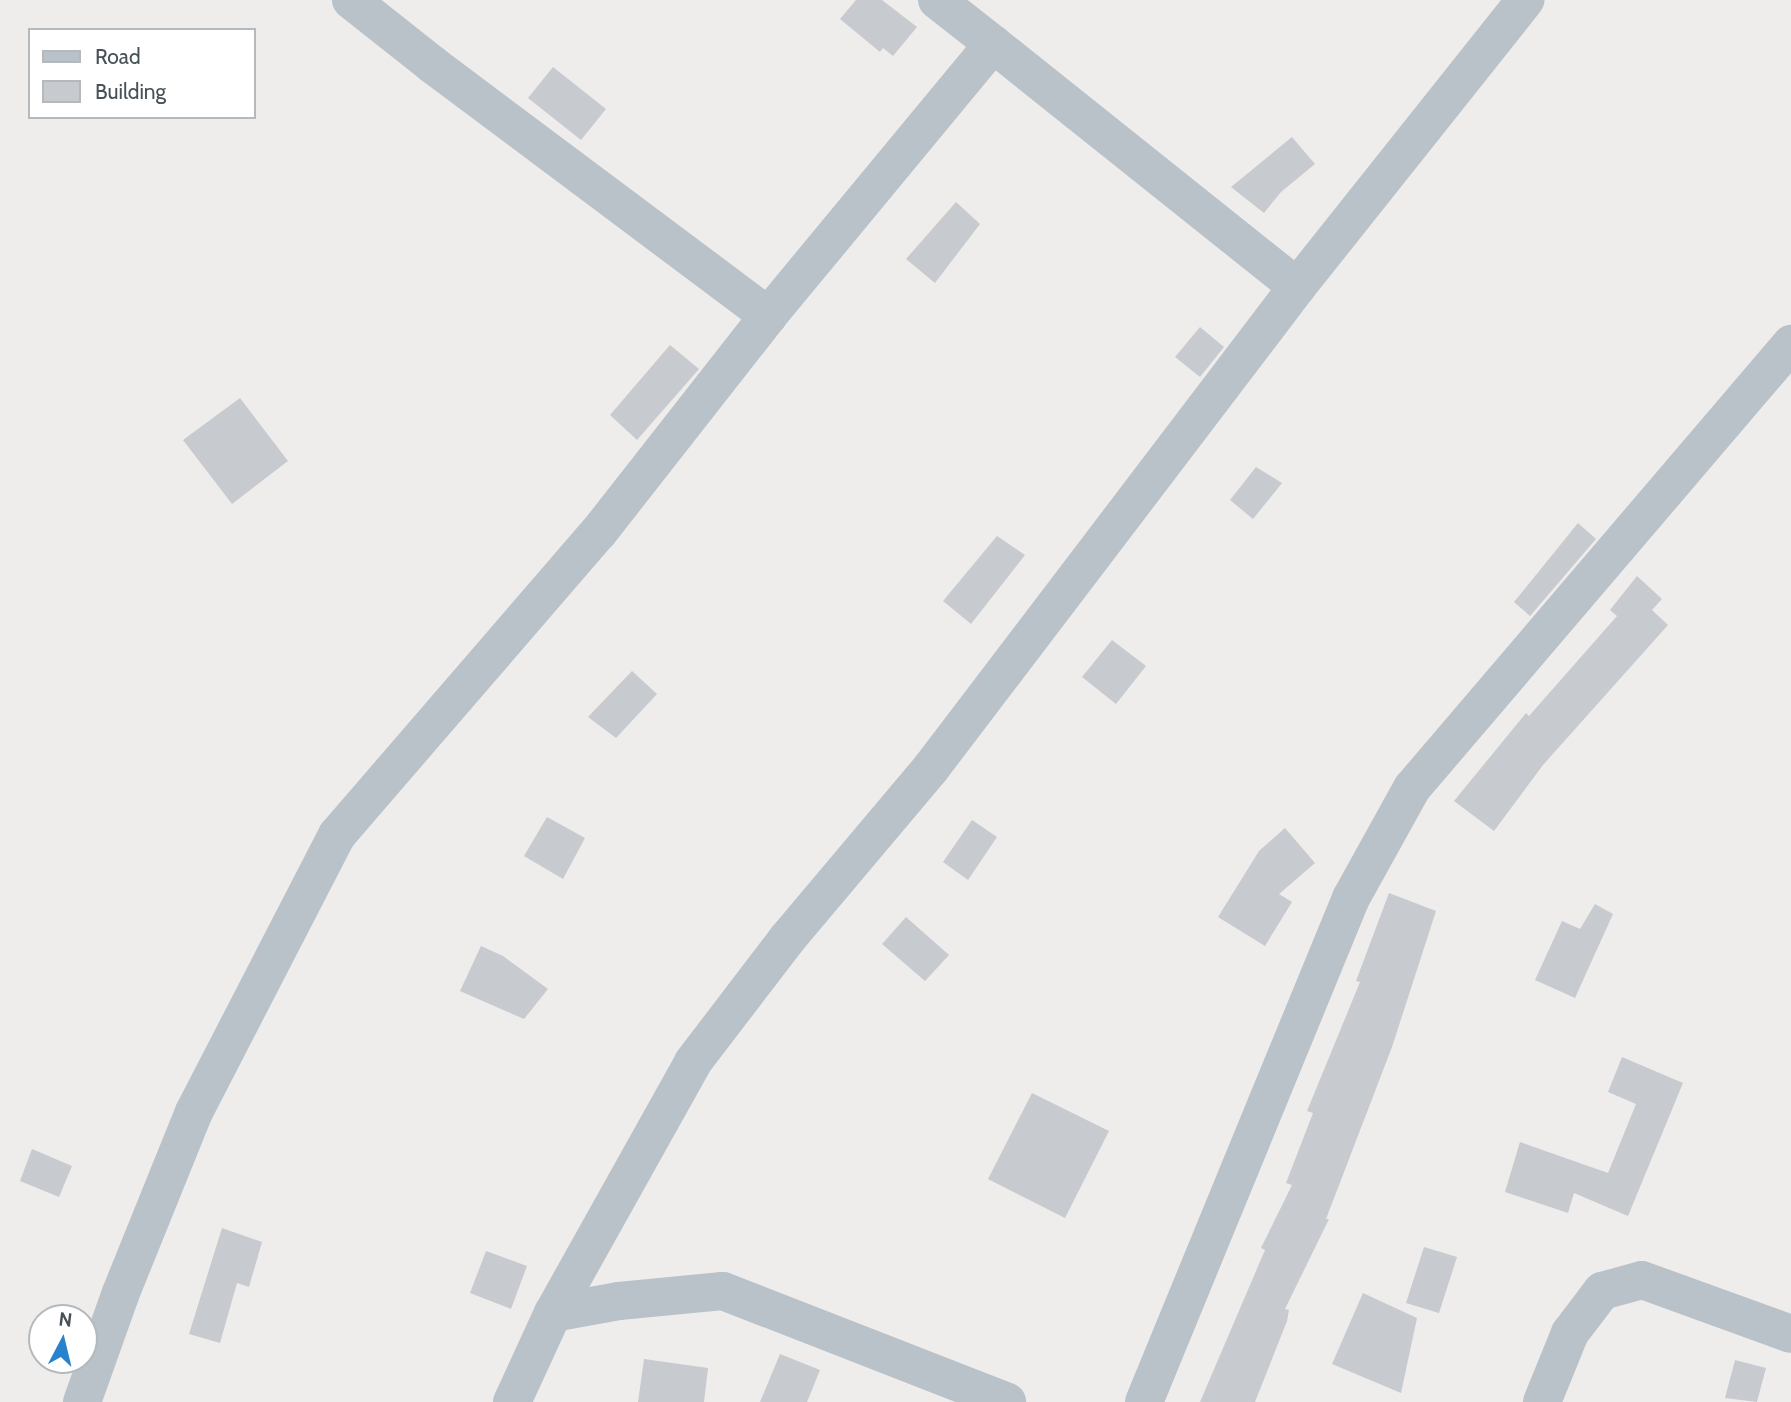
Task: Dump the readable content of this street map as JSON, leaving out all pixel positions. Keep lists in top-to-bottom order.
{
  "legend": ["Road", "Building"],
  "north": "top"
}
